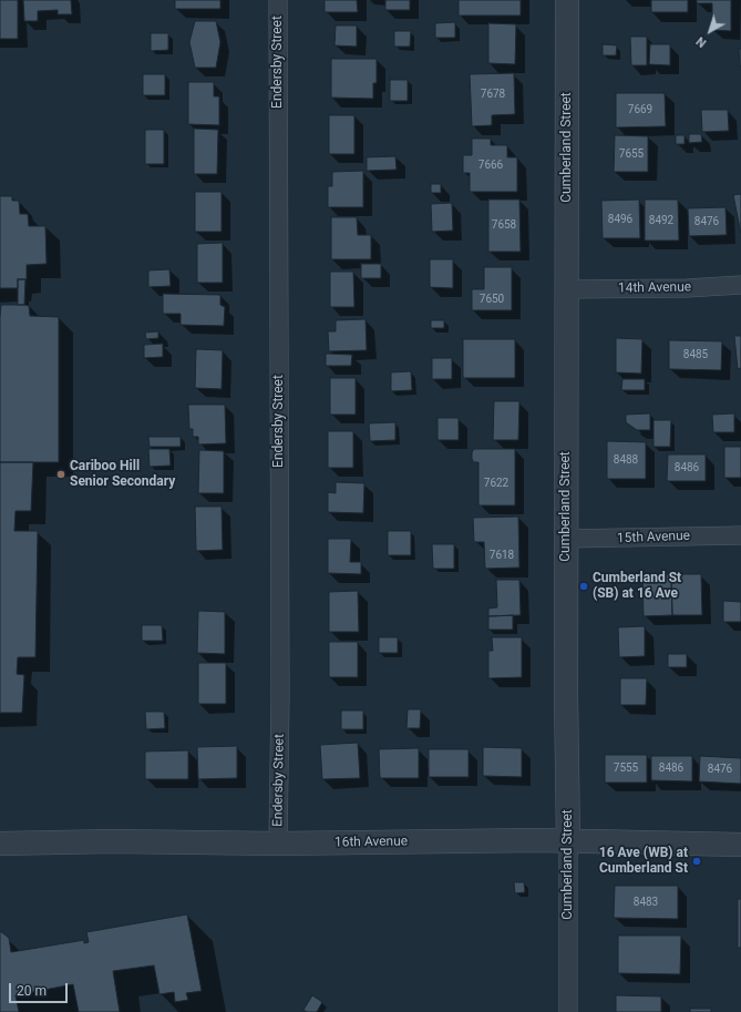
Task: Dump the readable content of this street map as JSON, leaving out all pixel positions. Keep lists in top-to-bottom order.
{
  "streets": {
    "street": [
      "Endersby Street",
      "Cumberland Street",
      "14th Avenue",
      "15th Avenue",
      "16th Avenue"
    ]
  },
  "crossings": [
    ["Endersby Street", "16th Avenue"],
    ["Cumberland Street", "14th Avenue"],
    ["Cumberland Street", "15th Avenue"],
    ["Cumberland Street", "16th Avenue"]
  ],
  "places": ["Cariboo Hill Senior Secondary", "Cumberland St (SB) at 16 Ave", "16 Ave (WB) at Cumberland St"],
  "house_numbers": [
    "7678",
    "7669",
    "7655",
    "7666",
    "8496",
    "8492",
    "8476",
    "7658",
    "7650",
    "8485",
    "8488",
    "8486",
    "7622",
    "7618",
    "7555",
    "8486",
    "8476",
    "8483"
  ],
  "scale_bar": "20 m",
  "north": "bottom left"
}
